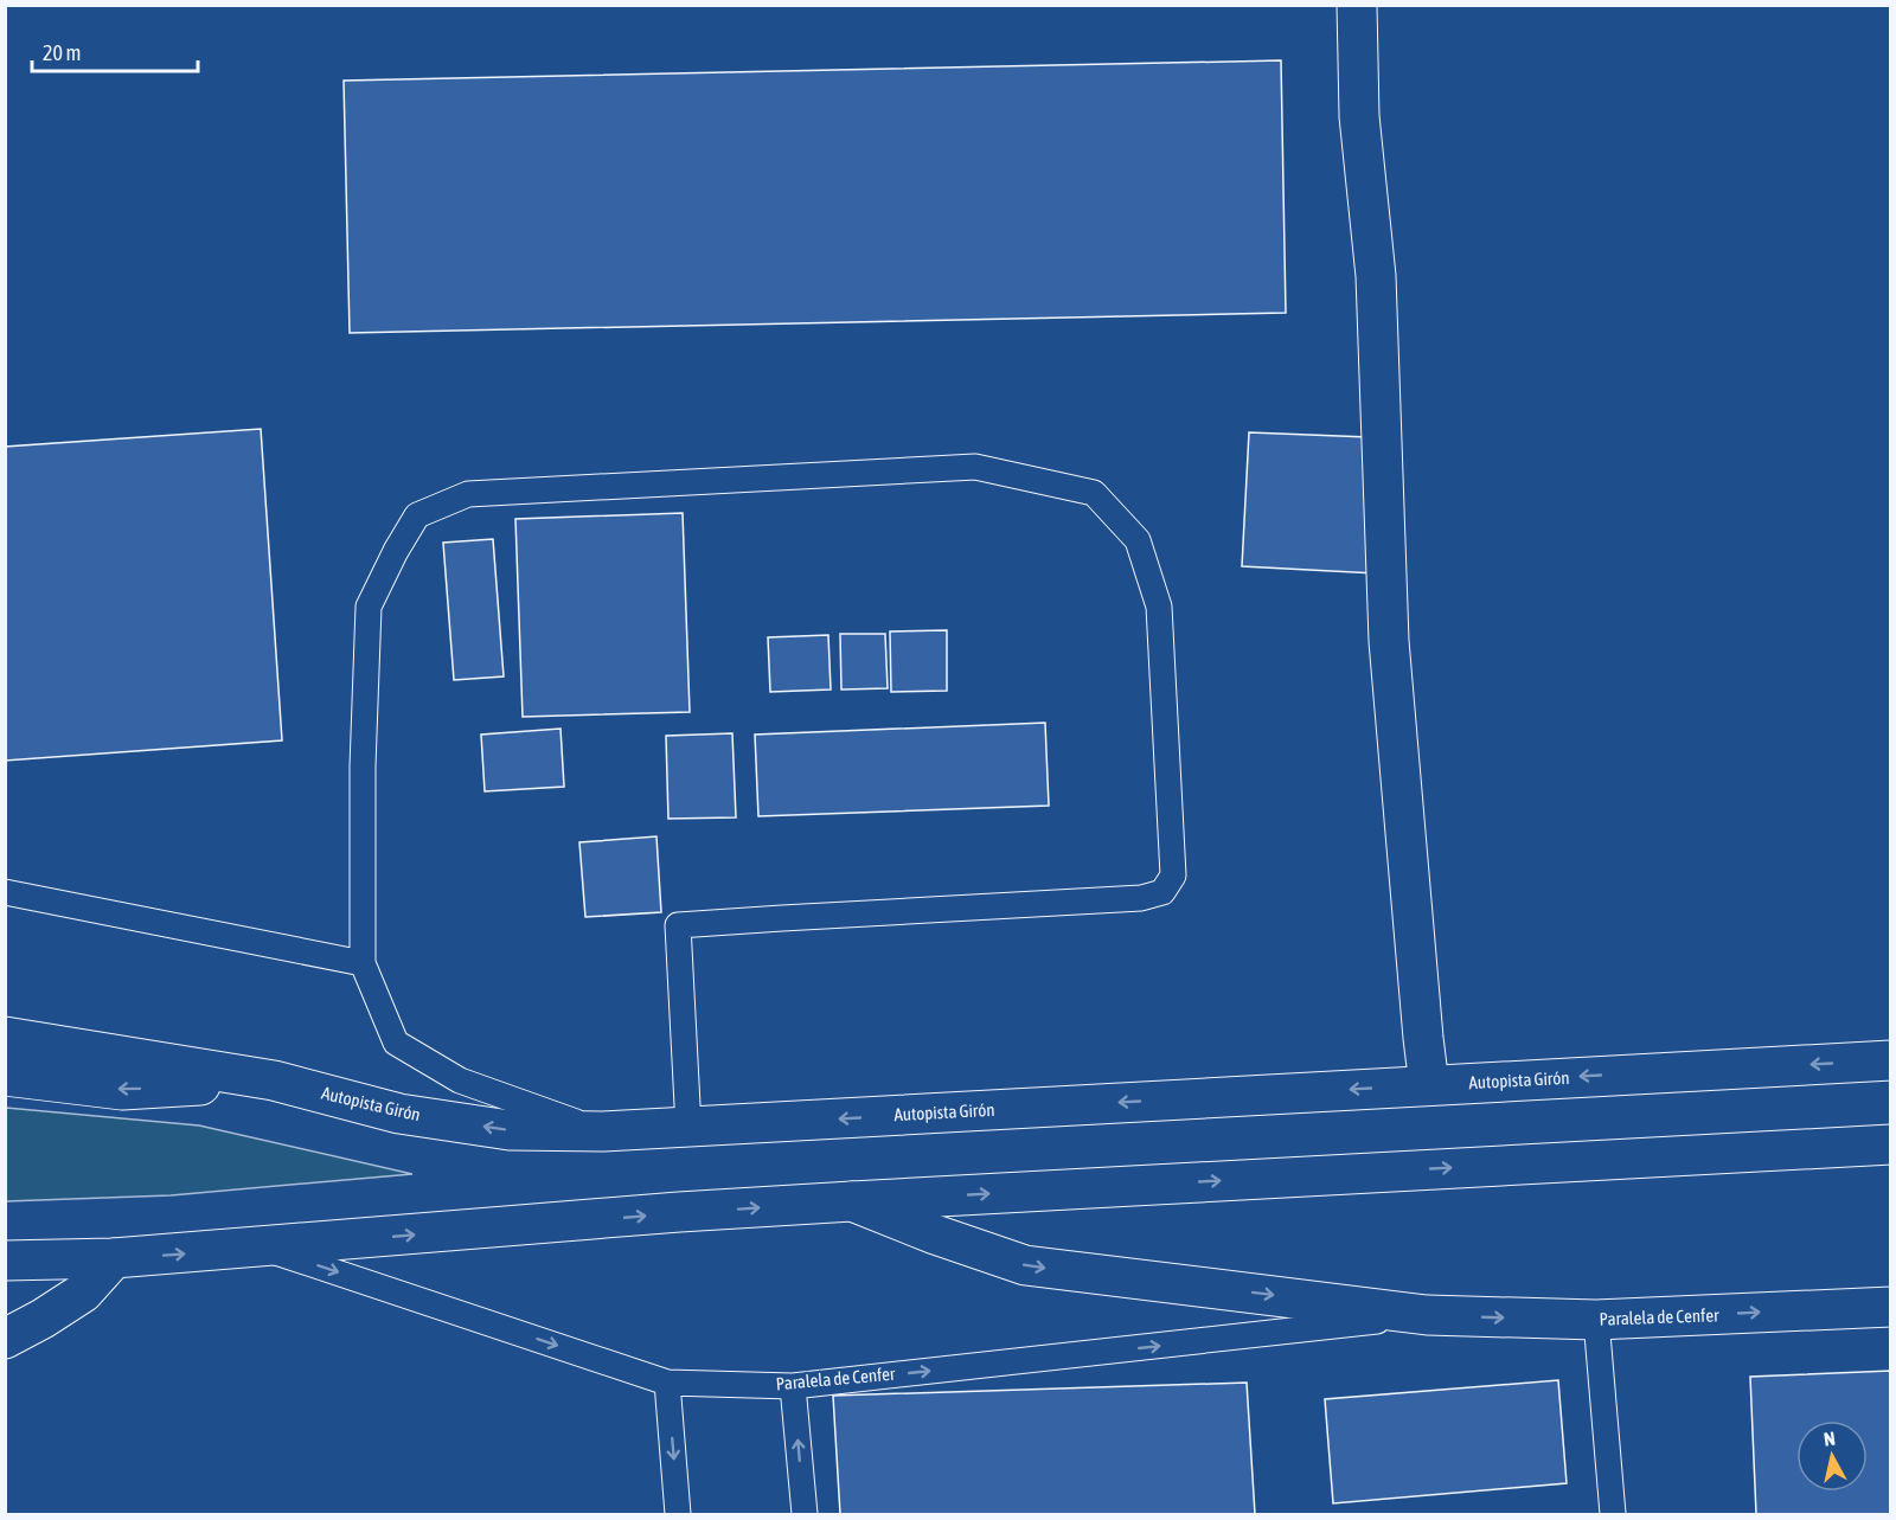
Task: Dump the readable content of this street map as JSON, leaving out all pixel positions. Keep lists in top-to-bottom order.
{
  "streets": {
    "main road": ["Autopista Girón", "Paralela de Cenfer"]
  },
  "scale_bar": "20 m",
  "north": "top"
}
